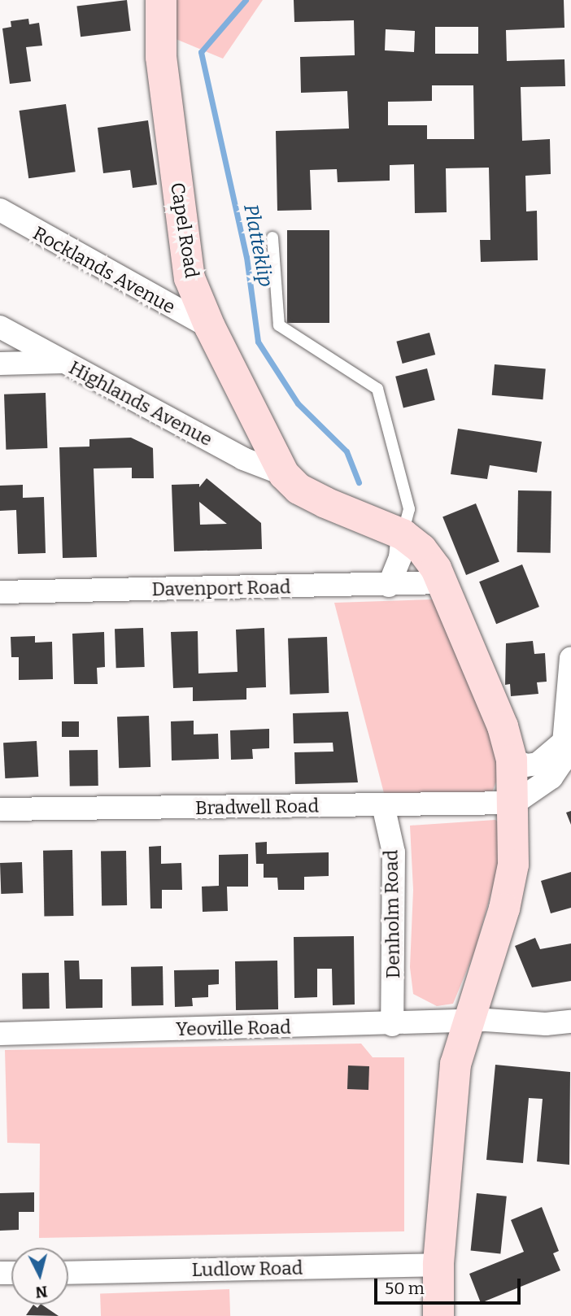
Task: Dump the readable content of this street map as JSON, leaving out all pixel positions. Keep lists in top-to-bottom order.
{
  "streets": {
    "street": [
      "Capel Road",
      "Rocklands Avenue",
      "Highlands Avenue",
      "Davenport Road",
      "Bradwell Road",
      "Denholm Road",
      "Yeoville Road",
      "Ludlow Road"
    ]
  },
  "crossings": [
    ["Capel Road", "Rocklands Avenue"],
    ["Capel Road", "Highlands Avenue"],
    ["Bradwell Road", "Denholm Road"],
    ["Denholm Road", "Yeoville Road"]
  ],
  "water": ["Platteklip"],
  "scale_bar": "50 m",
  "north": "bottom"
}
